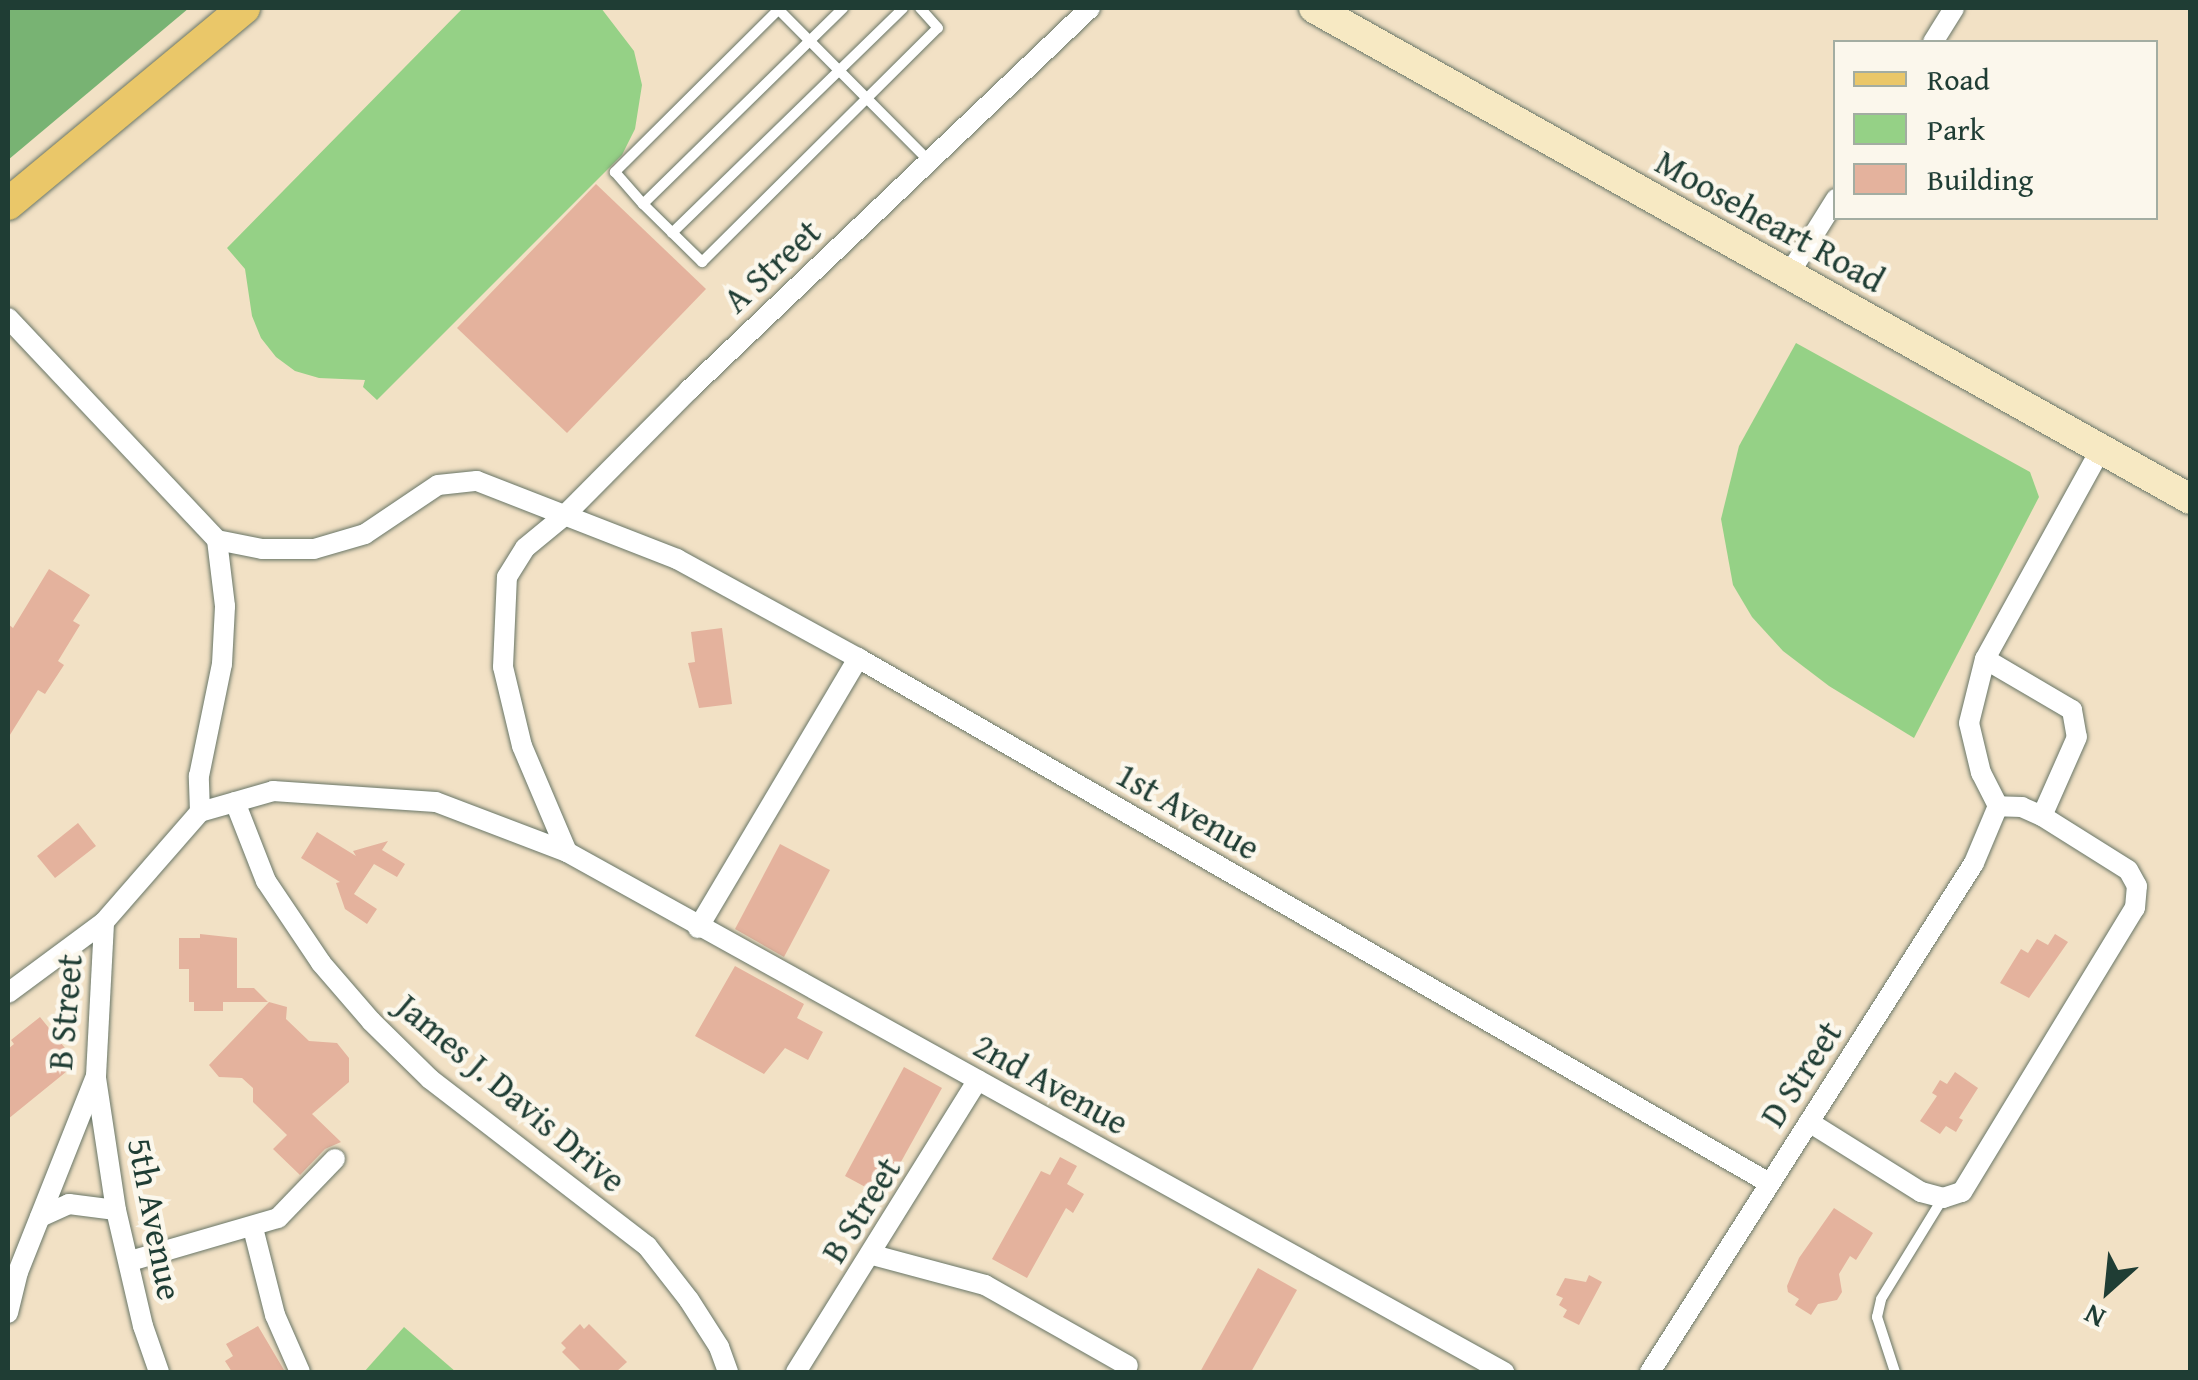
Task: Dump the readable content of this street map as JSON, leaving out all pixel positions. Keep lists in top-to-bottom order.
{
  "streets": {
    "main road": ["Mooseheart Road"],
    "street": [
      "A Street",
      "1st Avenue",
      "B Street",
      "D Street",
      "2nd Avenue",
      "James J. Davis Drive",
      "5th Avenue"
    ]
  },
  "crossings": [
    ["A Street", "1st Avenue"],
    ["A Street", "2nd Avenue"],
    ["1st Avenue", "D Street"],
    ["B Street", "2nd Avenue"],
    ["B Street", "5th Avenue"],
    ["2nd Avenue", "James J. Davis Drive"]
  ],
  "legend": ["Road", "Park", "Building"],
  "north": "bottom left"
}
